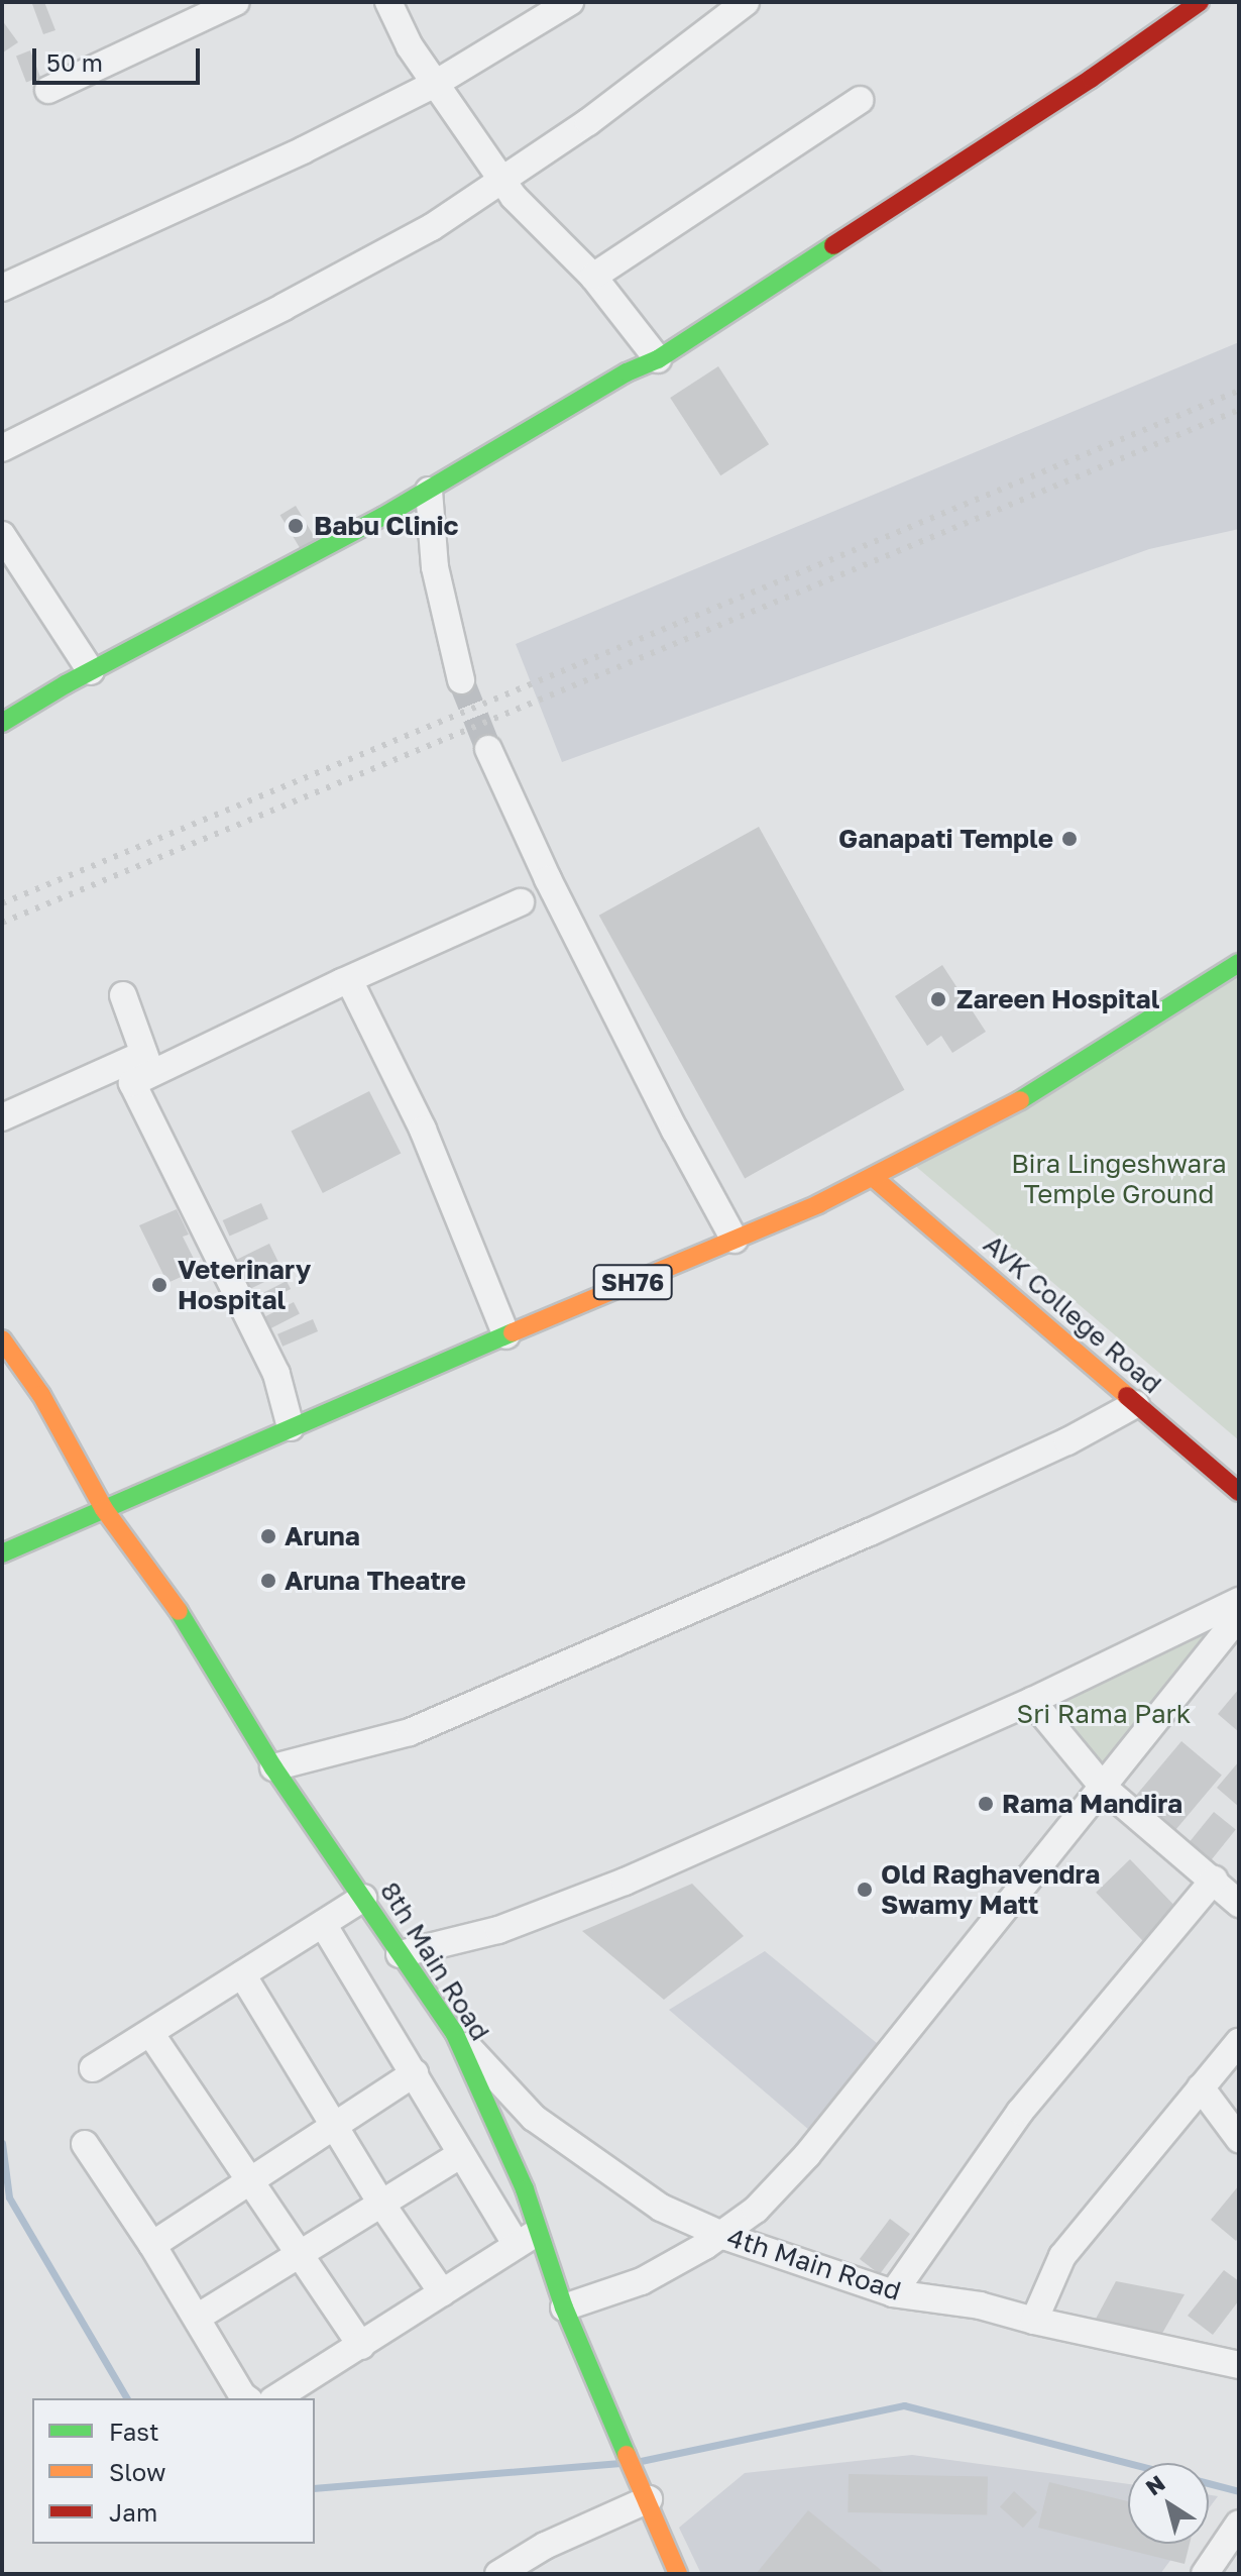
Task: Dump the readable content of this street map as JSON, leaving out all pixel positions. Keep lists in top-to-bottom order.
{
  "streets": {
    "street": [
      "SH76",
      "AVK College Road",
      "8th Main Road",
      "4th Main Road"
    ]
  },
  "crossings": [
    ["SH76", "AVK College Road"],
    ["SH76", "8th Main Road"],
    ["8th Main Road", "4th Main Road"]
  ],
  "parks": ["Bira Lingeshwara Temple Ground", "Sri Rama Park"],
  "places": [
    "Babu Clinic",
    "Ganapati Temple",
    "Zareen Hospital",
    "Veterinary Hospital",
    "Aruna",
    "Aruna Theatre",
    "Rama Mandira",
    "Old Raghavendra Swamy Matt"
  ],
  "legend": ["Fast", "Slow", "Jam"],
  "scale_bar": "50 m",
  "north": "top left"
}
